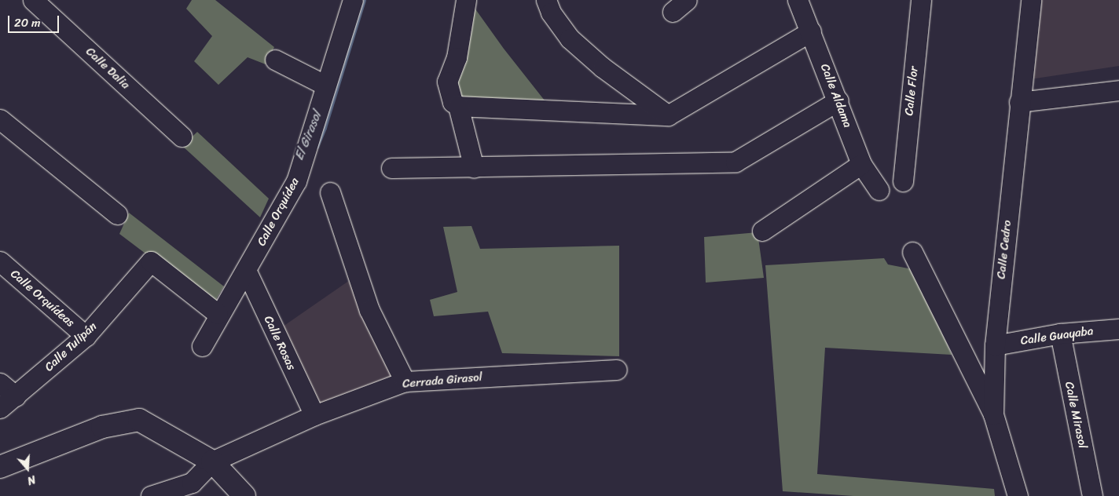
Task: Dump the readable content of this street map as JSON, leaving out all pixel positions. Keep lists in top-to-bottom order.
{
  "streets": {
    "street": [
      "Calle Dalia",
      "Calle Flor",
      "Calle Aldama",
      "Calle Orquídea",
      "Calle Cedro",
      "Calle Orquídeas",
      "Calle Guayaba",
      "Calle Rosas",
      "Calle Tulipán",
      "Cerrada Girasol",
      "Calle Mirasol"
    ]
  },
  "crossings": [
    ["Calle Orquídea", "Calle Rosas"],
    ["Calle Orquídea", "Calle Tulipán"],
    ["Calle Cedro", "Calle Guayaba"],
    ["Calle Orquídeas", "Calle Tulipán"],
    ["Calle Guayaba", "Calle Mirasol"],
    ["Calle Rosas", "Cerrada Girasol"]
  ],
  "water": ["El Girasol"],
  "scale_bar": "20 m",
  "north": "bottom"
}
